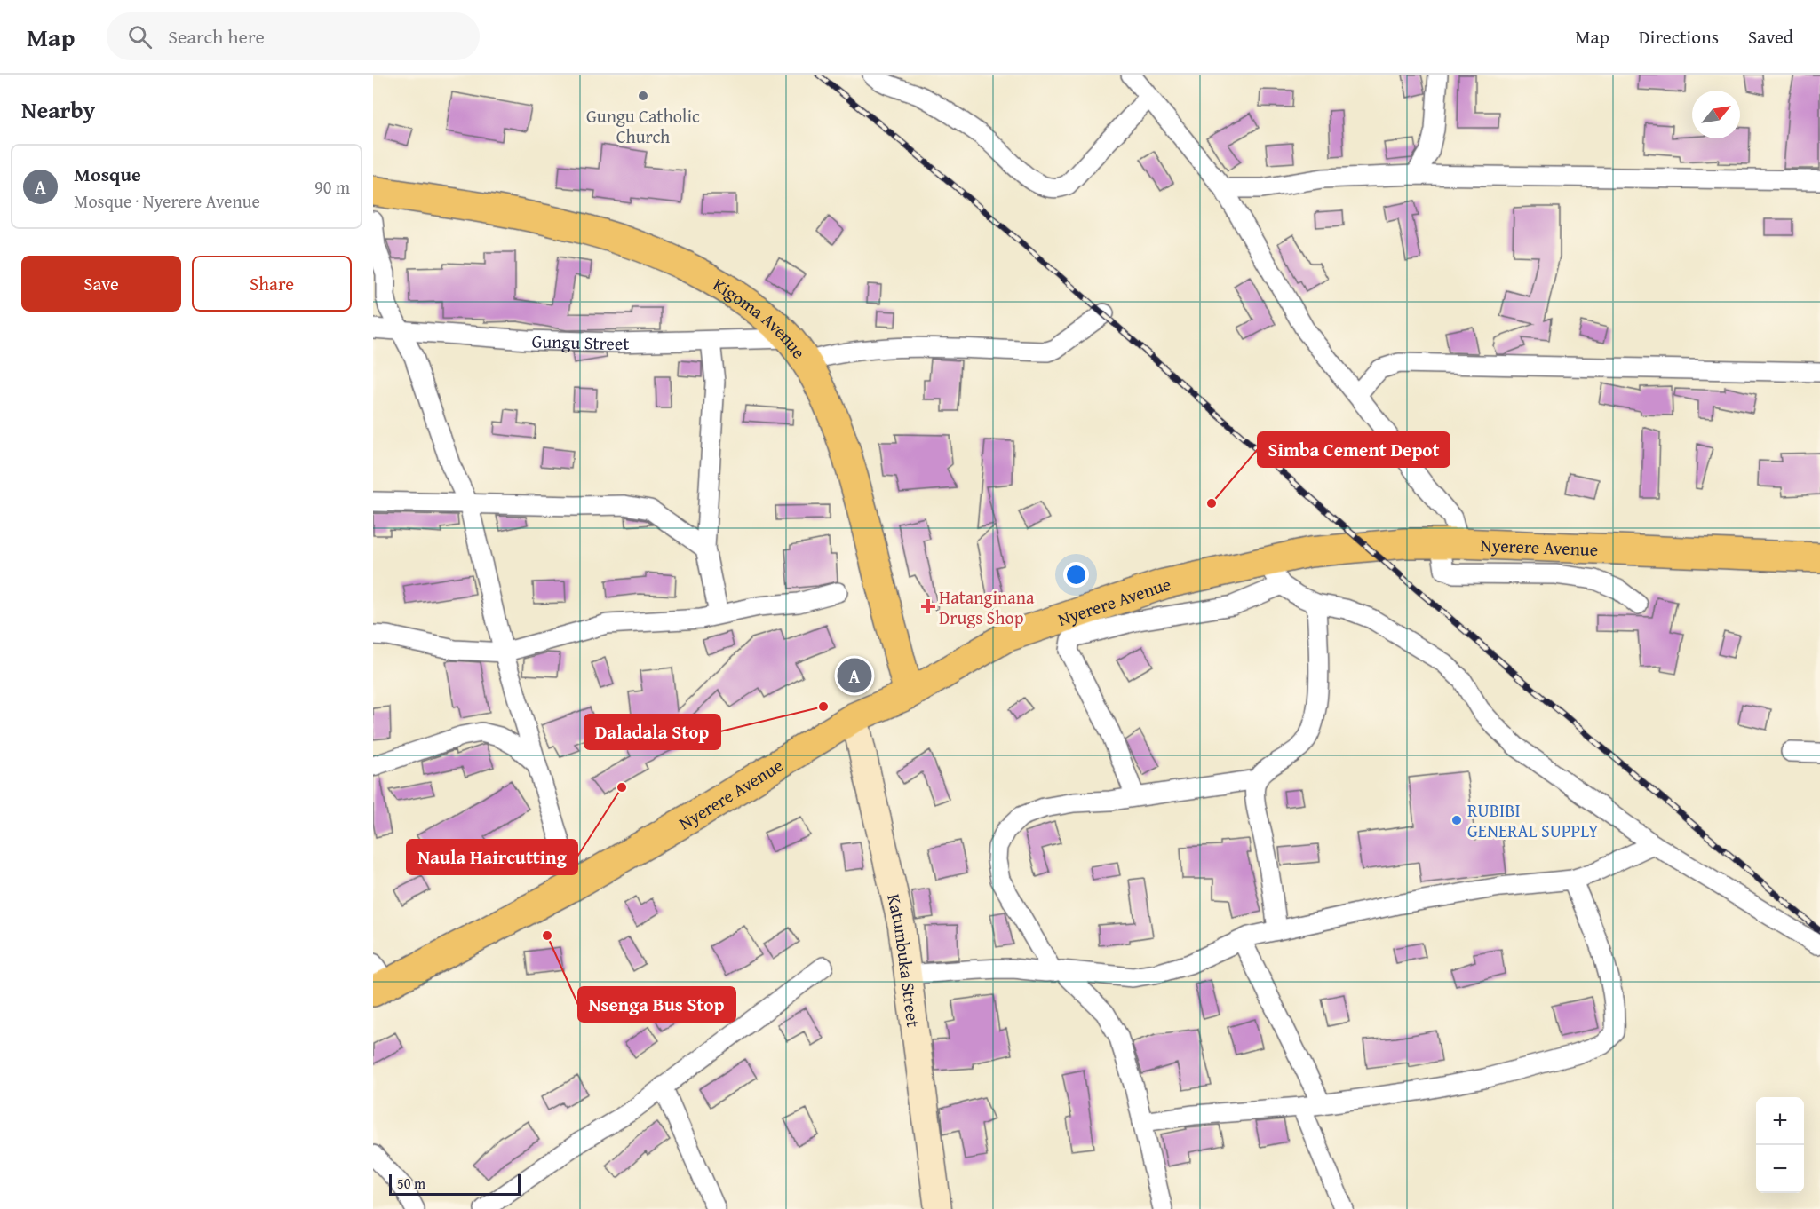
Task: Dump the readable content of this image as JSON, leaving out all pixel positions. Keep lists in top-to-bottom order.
{
  "streets": {
    "main road": ["Kigoma Avenue", "Nyerere Avenue", "Katumbuka Street"],
    "street": ["Gungu Street"]
  },
  "crossings": [
    ["Kigoma Avenue", "Gungu Street"],
    ["Kigoma Avenue", "Nyerere Avenue"],
    ["Nyerere Avenue", "Katumbuka Street"]
  ],
  "places": {
    "other": [
      "Gungu Catholic Church",
      "Simba Cement Depot",
      "Daladala Stop",
      "Naula Haircutting",
      "RUBIBI GENERAL SUPPLY",
      "Nsenga Bus Stop"
    ],
    "health": ["Hatanginana Drugs Shop"]
  },
  "scale_bar": "50 m",
  "north": "top right",
  "page": {
    "header": "Map",
    "search": "Search here",
    "nav": ["Map", "Directions", "Saved"],
    "heading": "Nearby",
    "list": [
      {
        "mark": "A",
        "name": "Mosque",
        "note": "Mosque · Nyerere Avenue",
        "value": "90 m"
      }
    ],
    "buttons": ["Save", "Share"],
    "pins": "A",
    "map_buttons": ["+", "−"],
    "scale": "50 m"
  }
}
